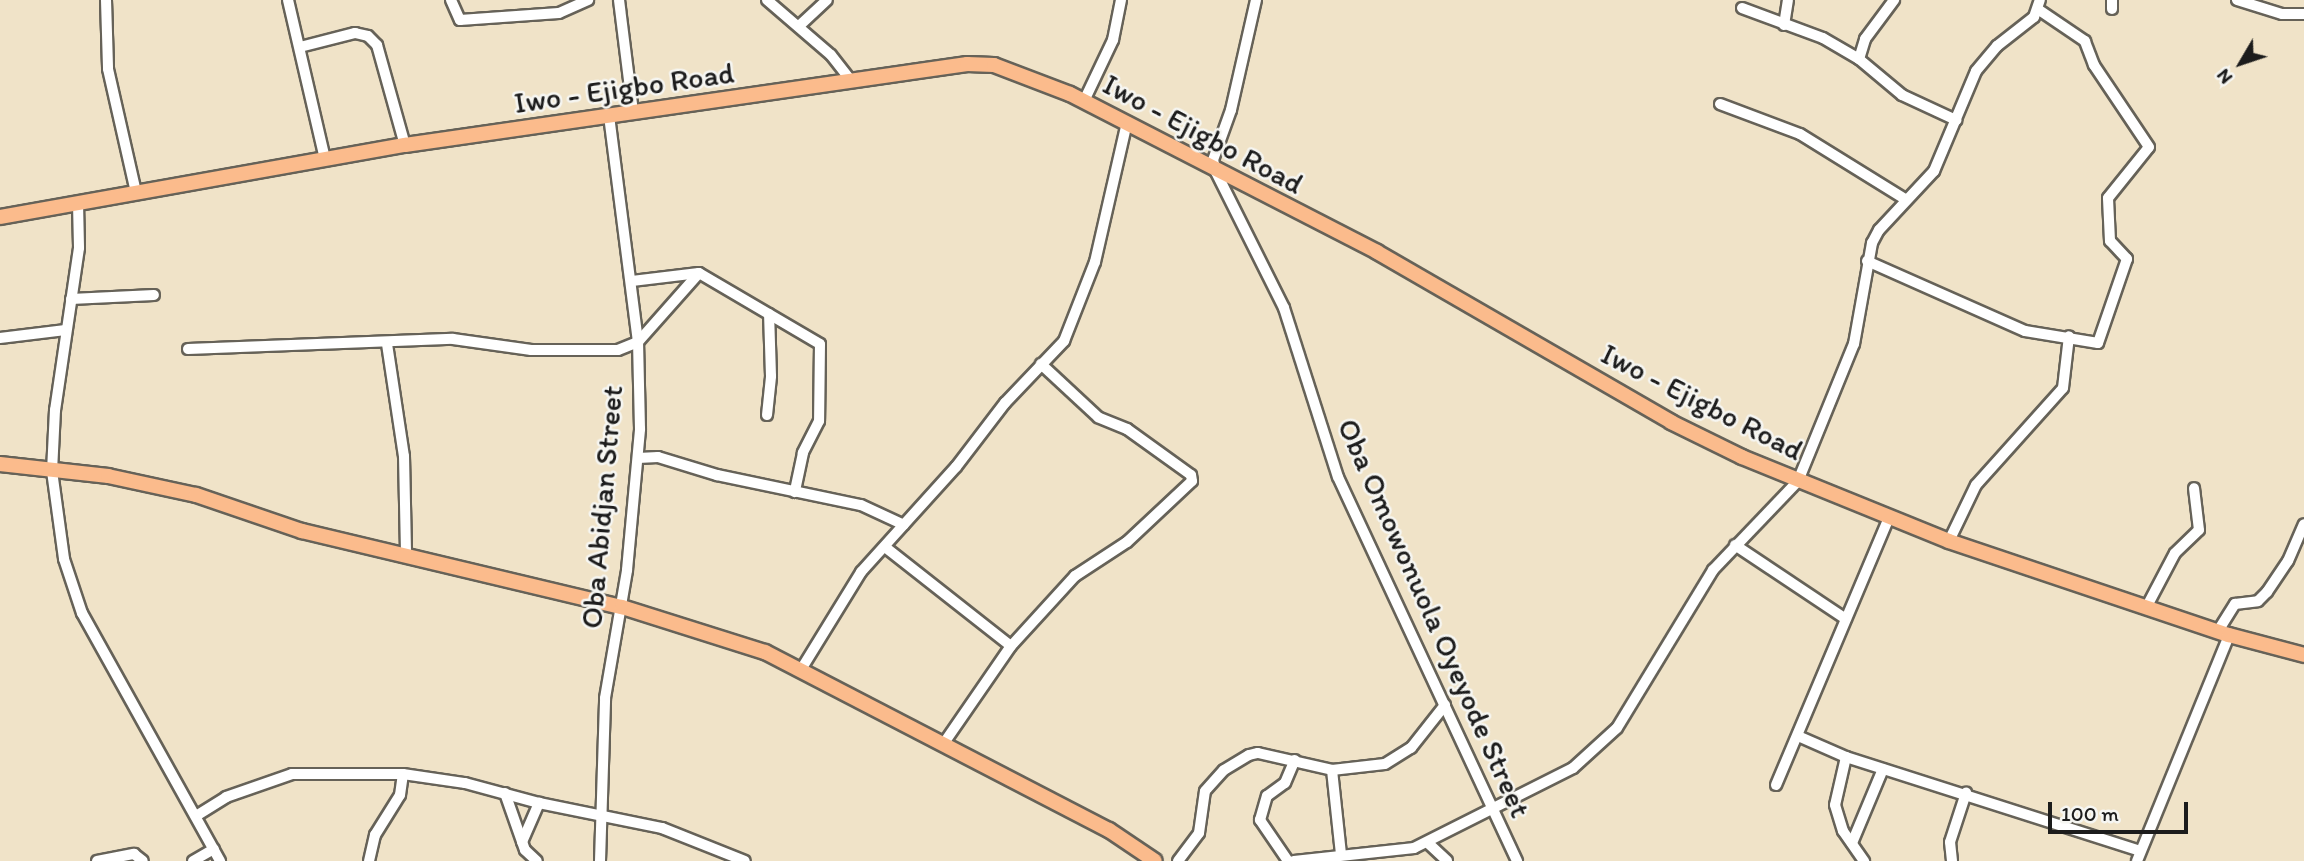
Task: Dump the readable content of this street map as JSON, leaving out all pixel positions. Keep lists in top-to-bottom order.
{
  "streets": {
    "main road": ["Iwo - Ejigbo Road"],
    "street": ["Oba Abidjan Street", "Oba Omowonuola Oyeyode Street"]
  },
  "crossings": [
    ["Iwo - Ejigbo Road", "Oba Abidjan Street"],
    ["Iwo - Ejigbo Road", "Oba Omowonuola Oyeyode Street"]
  ],
  "scale_bar": "100 m",
  "north": "bottom left"
}
